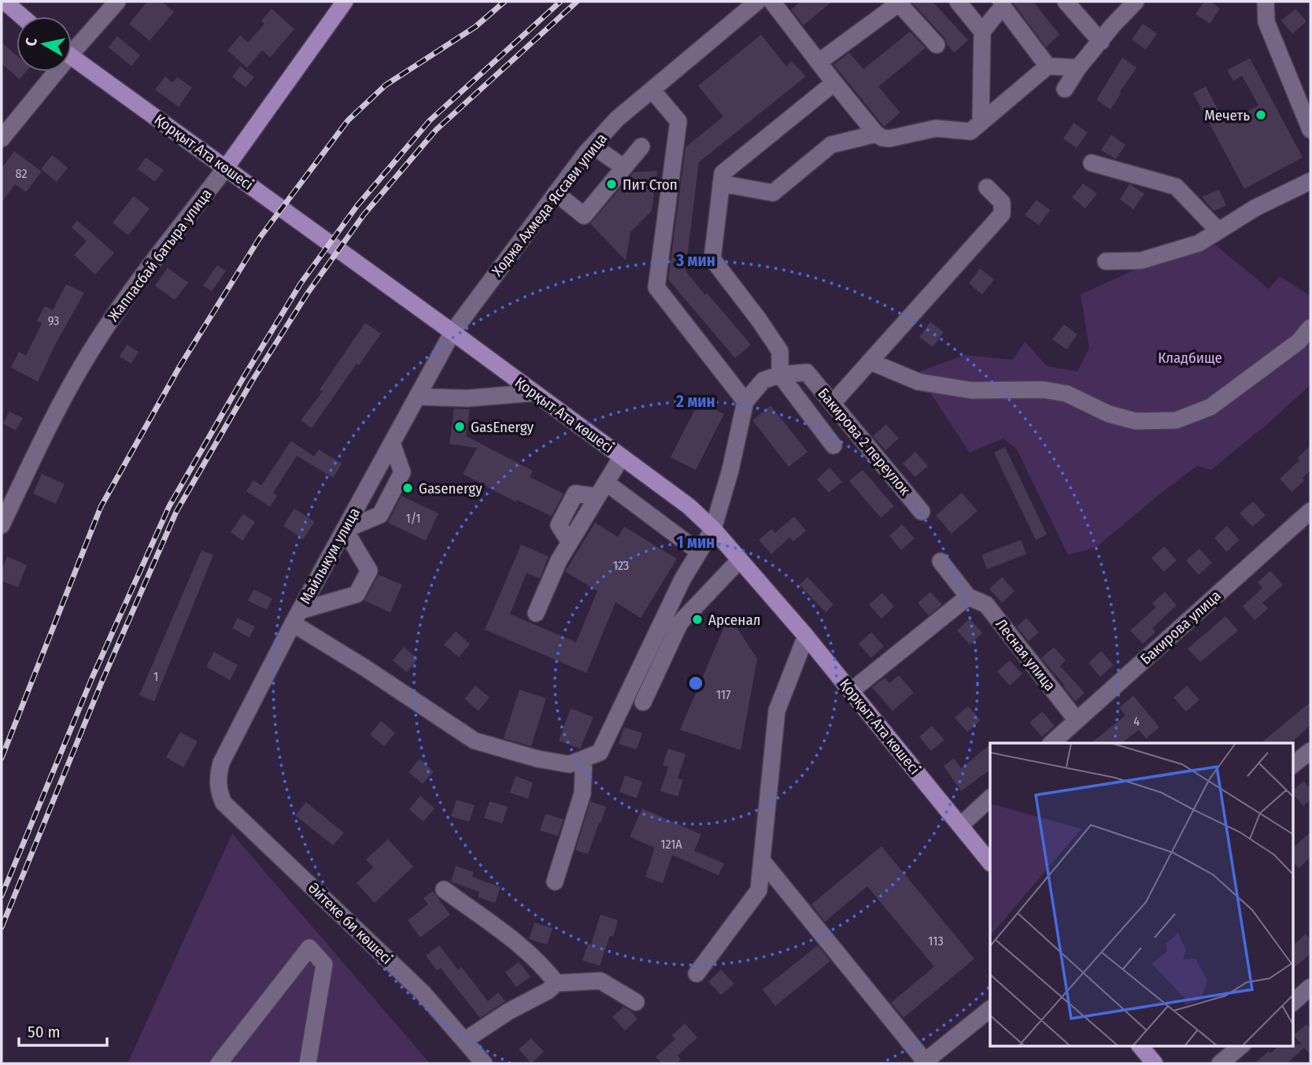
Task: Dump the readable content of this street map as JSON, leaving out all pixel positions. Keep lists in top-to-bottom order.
{
  "streets": {
    "main road": ["Қорқыт Ата көшесі", "Жаппасбай батыра улица"],
    "street": [
      "Ходжа Ахмеда Яссави улица",
      "Бакирова 2 переулок",
      "Майлыкум улица",
      "Бакирова улица",
      "Лесная улица",
      "Әйтеке би көшесі"
    ]
  },
  "crossings": [
    ["Қорқыт Ата көшесі", "Ходжа Ахмеда Яссави улица"],
    ["Қорқыт Ата көшесі", "Жаппасбай батыра улица"],
    ["Қорқыт Ата көшесі", "Майлыкум улица"],
    ["Ходжа Ахмеда Яссави улица", "Майлыкум улица"],
    ["Майлыкум улица", "Әйтеке би көшесі"],
    ["Бакирова улица", "Лесная улица"]
  ],
  "parks": ["Кладбище"],
  "places": [
    "Мечеть",
    "Пит Стоп",
    "GasEnergy",
    "Gasenergy",
    "Арсенал"
  ],
  "house_numbers": [
    "82",
    "93",
    "1/1",
    "123",
    "1",
    "117",
    "4",
    "121А",
    "113"
  ],
  "scale_bar": "50 m",
  "north": "left",
  "rings": ["3 мин", "2 мин", "1 мин"]
}
